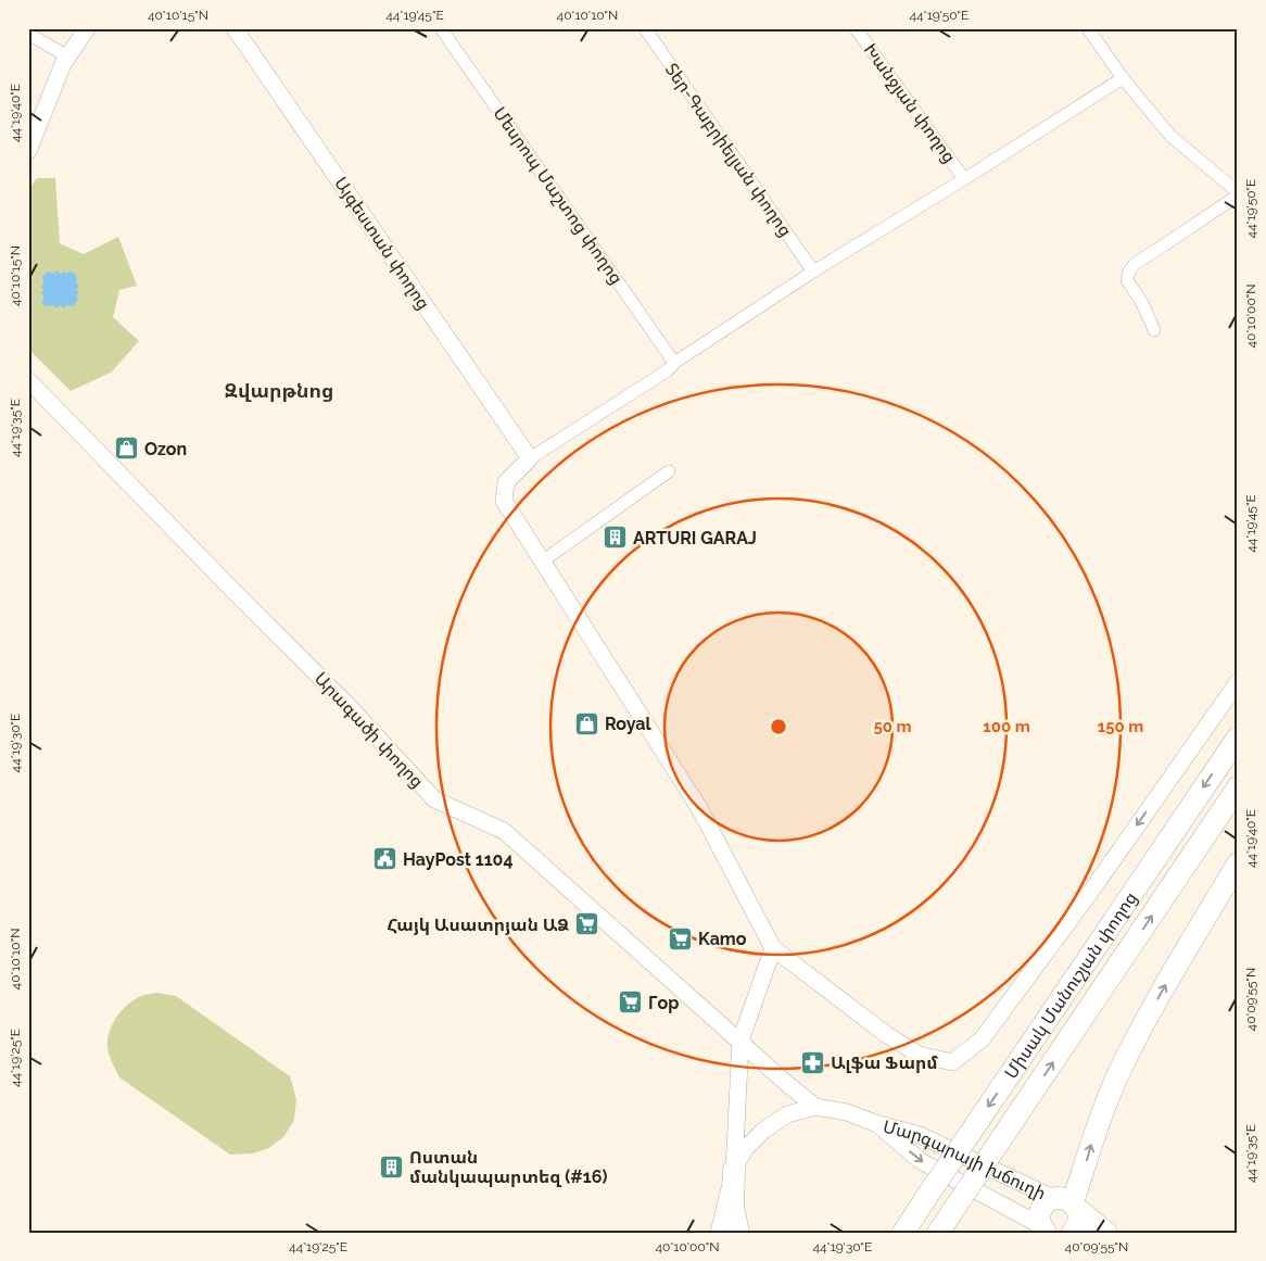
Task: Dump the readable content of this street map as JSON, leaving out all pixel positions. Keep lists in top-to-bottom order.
{
  "streets": {
    "highway": ["Միսակ Մանուշյան փողոց", "Մարգարայի խճուղի"],
    "street": [
      "Խանջյան փողոց",
      "Տեր-Գաբրիելյան փողոց",
      "Մեսրոպ Մաշտոց փողոց",
      "Այգեստան փողոց",
      "Արագածի փողոց"
    ]
  },
  "crossings": [
    ["Արագածի փողոց", "Մարգարայի խճուղի"]
  ],
  "districts": ["Զվարթնոց"],
  "places": {
    "shop": ["Ozon", "Royal"],
    "building": ["ARTURI GARAJ", "Ոստան մանկապարտեզ (#16)"],
    "public building": ["HayPost 1104"],
    "supermarket": ["Հայկ Ասատրյան ԱՁ", "Kamo", "Гор"],
    "pharmacy": ["Ալֆա Ֆարմ"]
  },
  "coordinates": [
    "40°10'15\"N",
    "44°19'45\"E",
    "40°10'10\"N",
    "44°19'50\"E",
    "44°19'40\"E",
    "40°10'00\"N",
    "44°19'35\"E",
    "44°19'30\"E",
    "40°09'55\"N",
    "44°19'25\"E"
  ],
  "rings": ["50 m", "100 m", "150 m"]
}
